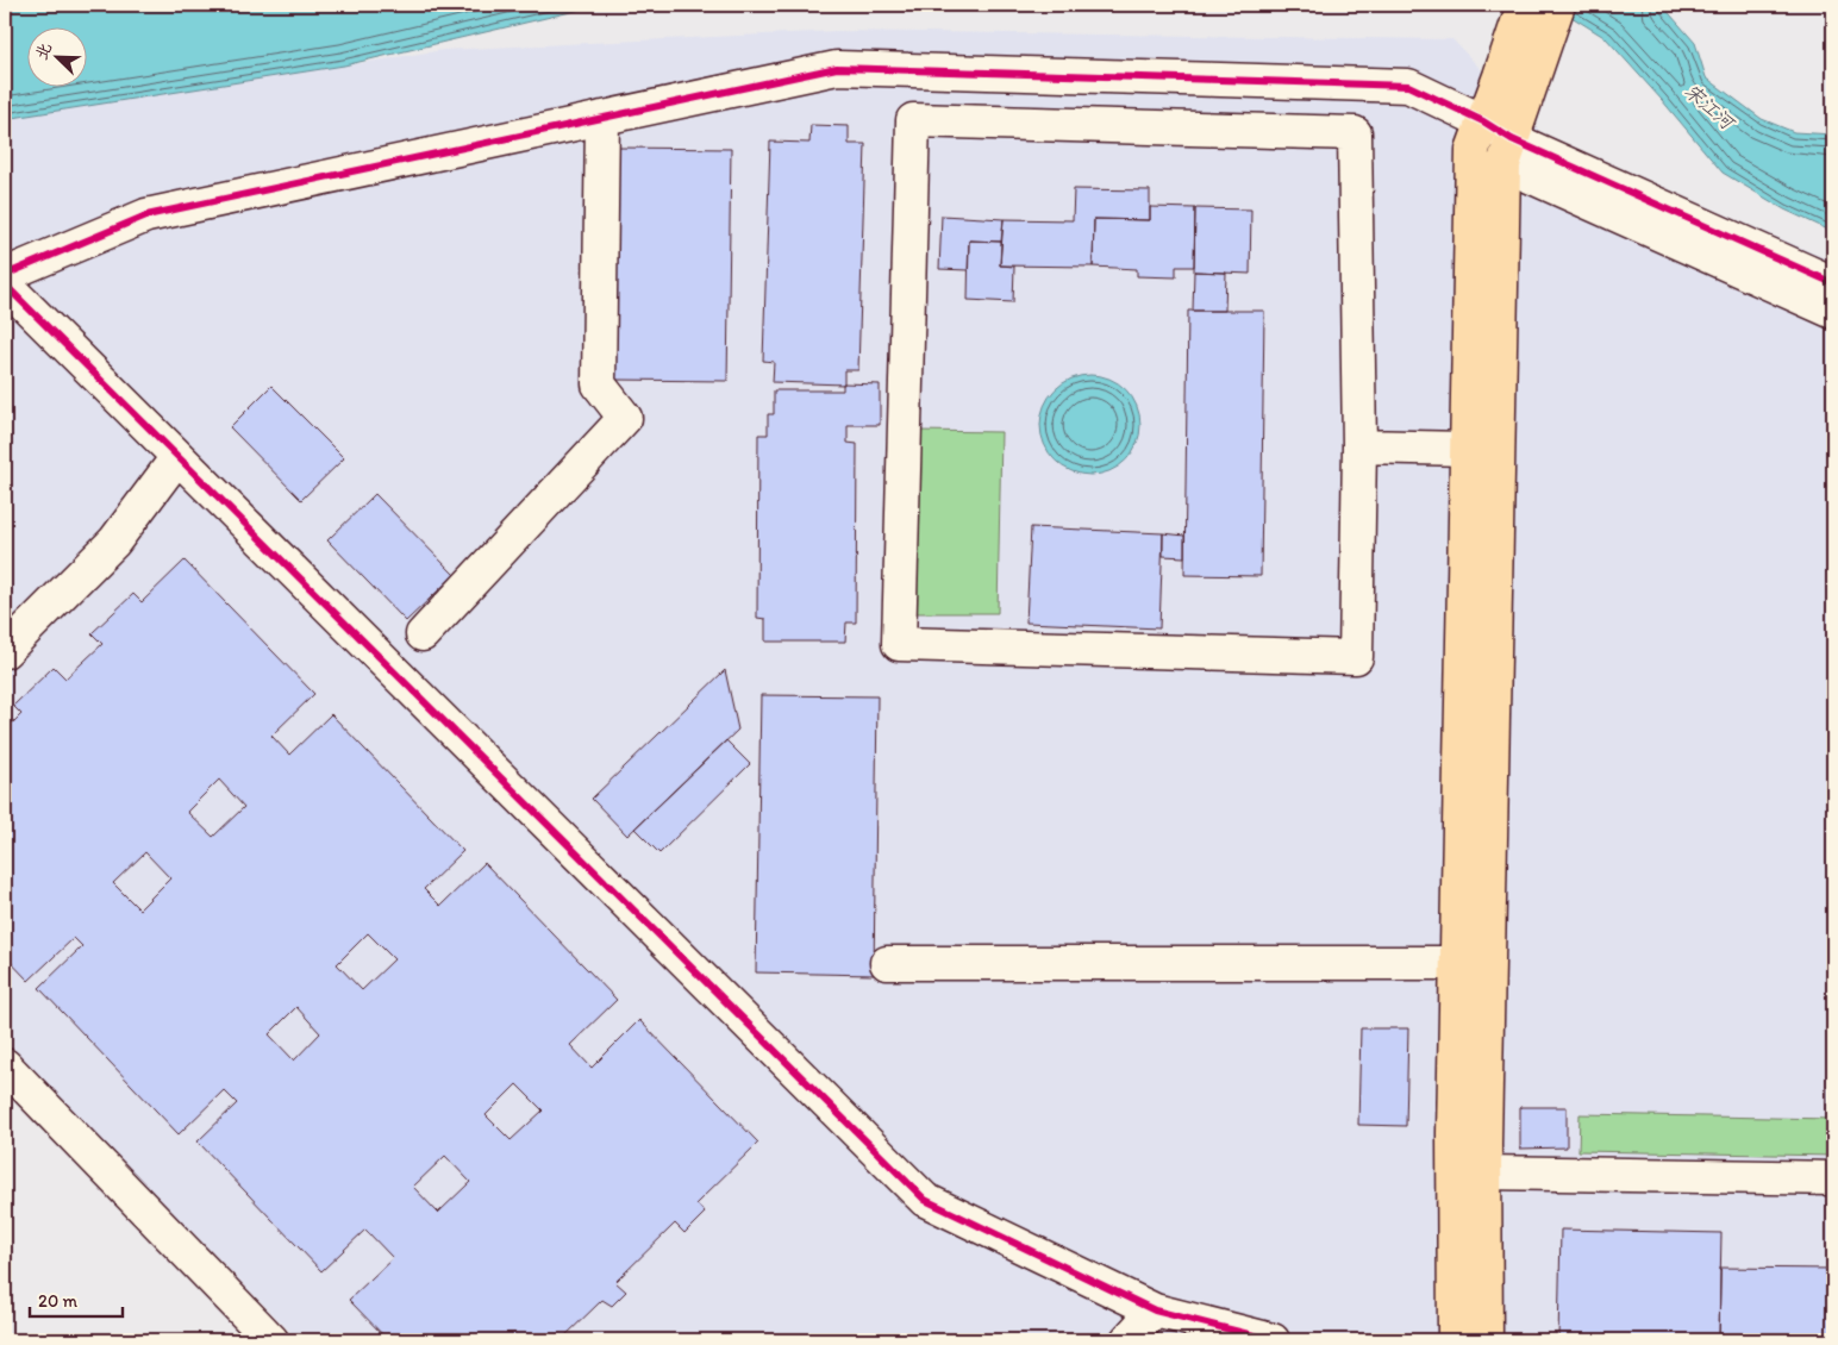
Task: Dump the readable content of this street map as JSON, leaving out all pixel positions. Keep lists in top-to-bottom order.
{
  "water": ["宋江河"],
  "scale_bar": "20 m",
  "north": "top left"
}
